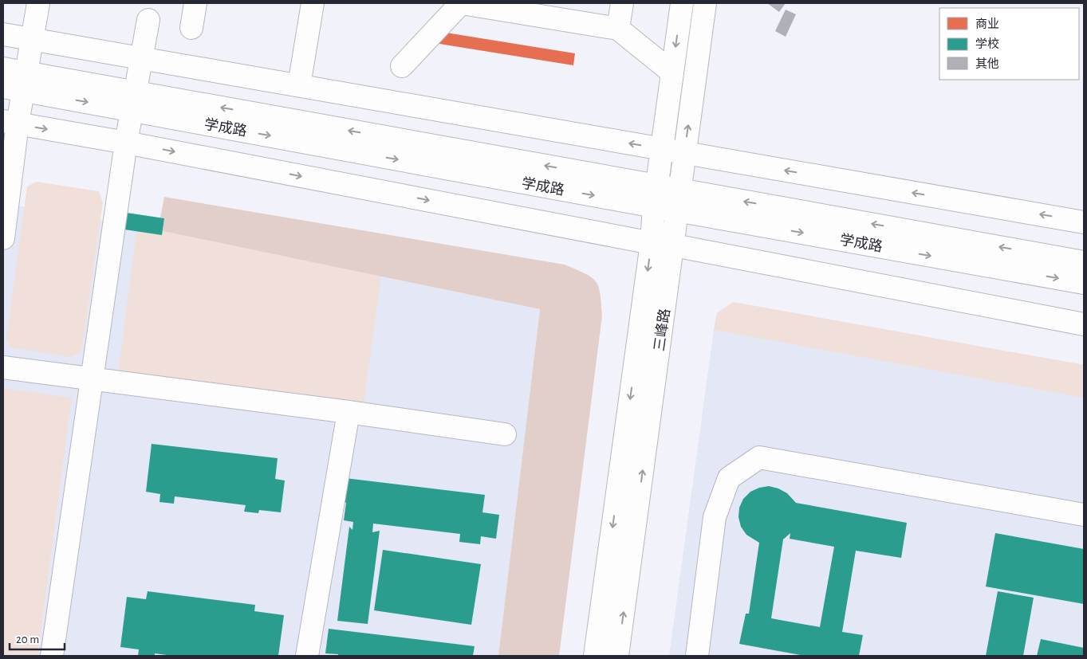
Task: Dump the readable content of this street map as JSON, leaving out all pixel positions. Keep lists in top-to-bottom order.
{
  "streets": {
    "main road": ["学成路", "三峰路"]
  },
  "crossings": [
    ["学成路", "三峰路"]
  ],
  "legend": ["商业", "学校", "其他"],
  "scale_bar": "20 m"
}
